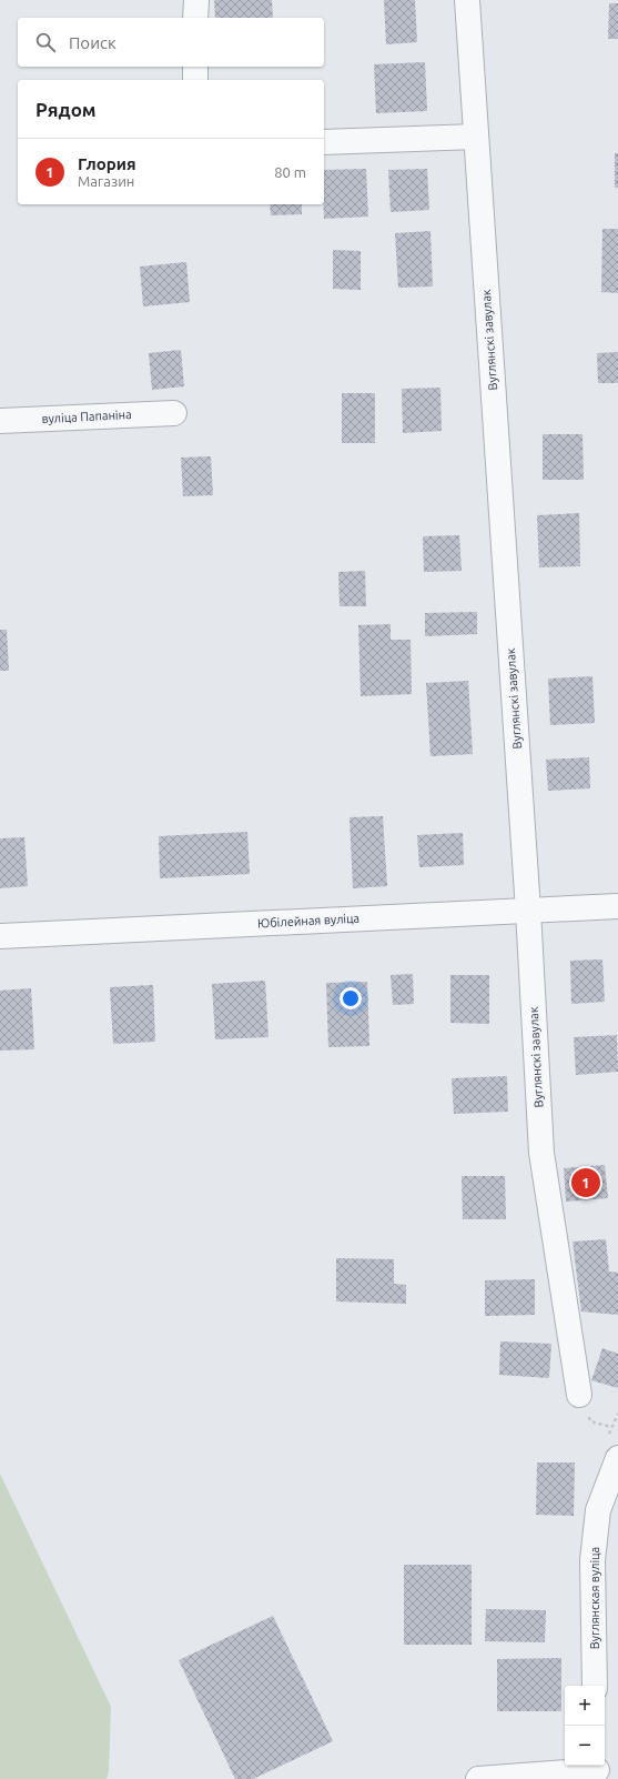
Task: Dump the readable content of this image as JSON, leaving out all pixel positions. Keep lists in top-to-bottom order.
{
  "streets": {
    "street": [
      "Вуглянскі завулак",
      "вуліца Папаніна",
      "Юбілейная вуліца",
      "Вуглянская вуліца"
    ]
  },
  "crossings": [
    ["Вуглянскі завулак", "Юбілейная вуліца"]
  ],
  "page": {
    "search": "Поиск",
    "heading": "Рядом",
    "list": [
      {
        "mark": "1",
        "name": "Глория",
        "note": "Магазин",
        "value": "80 m"
      }
    ],
    "pins": "1",
    "map_buttons": ["+", "−"]
  }
}
